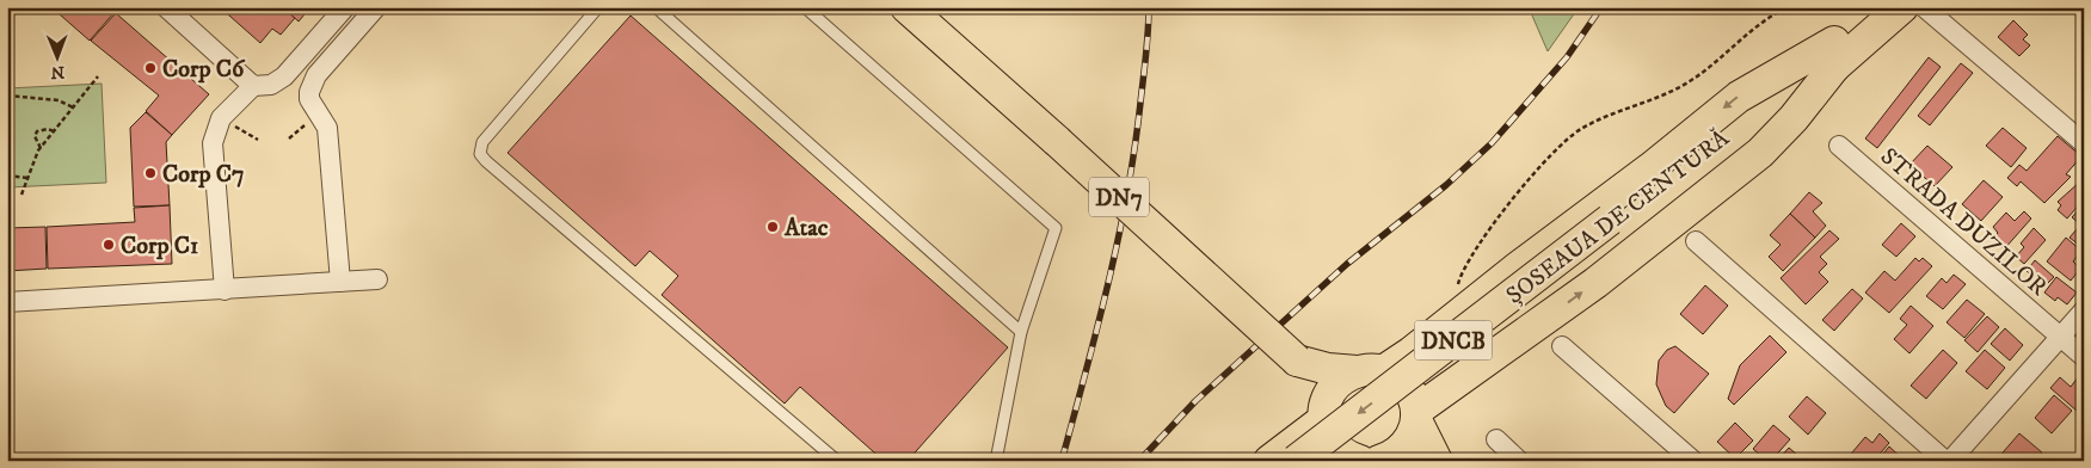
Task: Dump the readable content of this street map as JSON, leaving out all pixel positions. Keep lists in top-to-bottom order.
{
  "streets": {
    "main road": ["DN7", "ȘOSEAUA DE CENTURĂ", "DNCB"],
    "street": ["STRADA DUZILOR"]
  },
  "places": [
    "Corp C6",
    "Corp C7",
    "Atac",
    "Corp C1"
  ],
  "north": "bottom"
}
